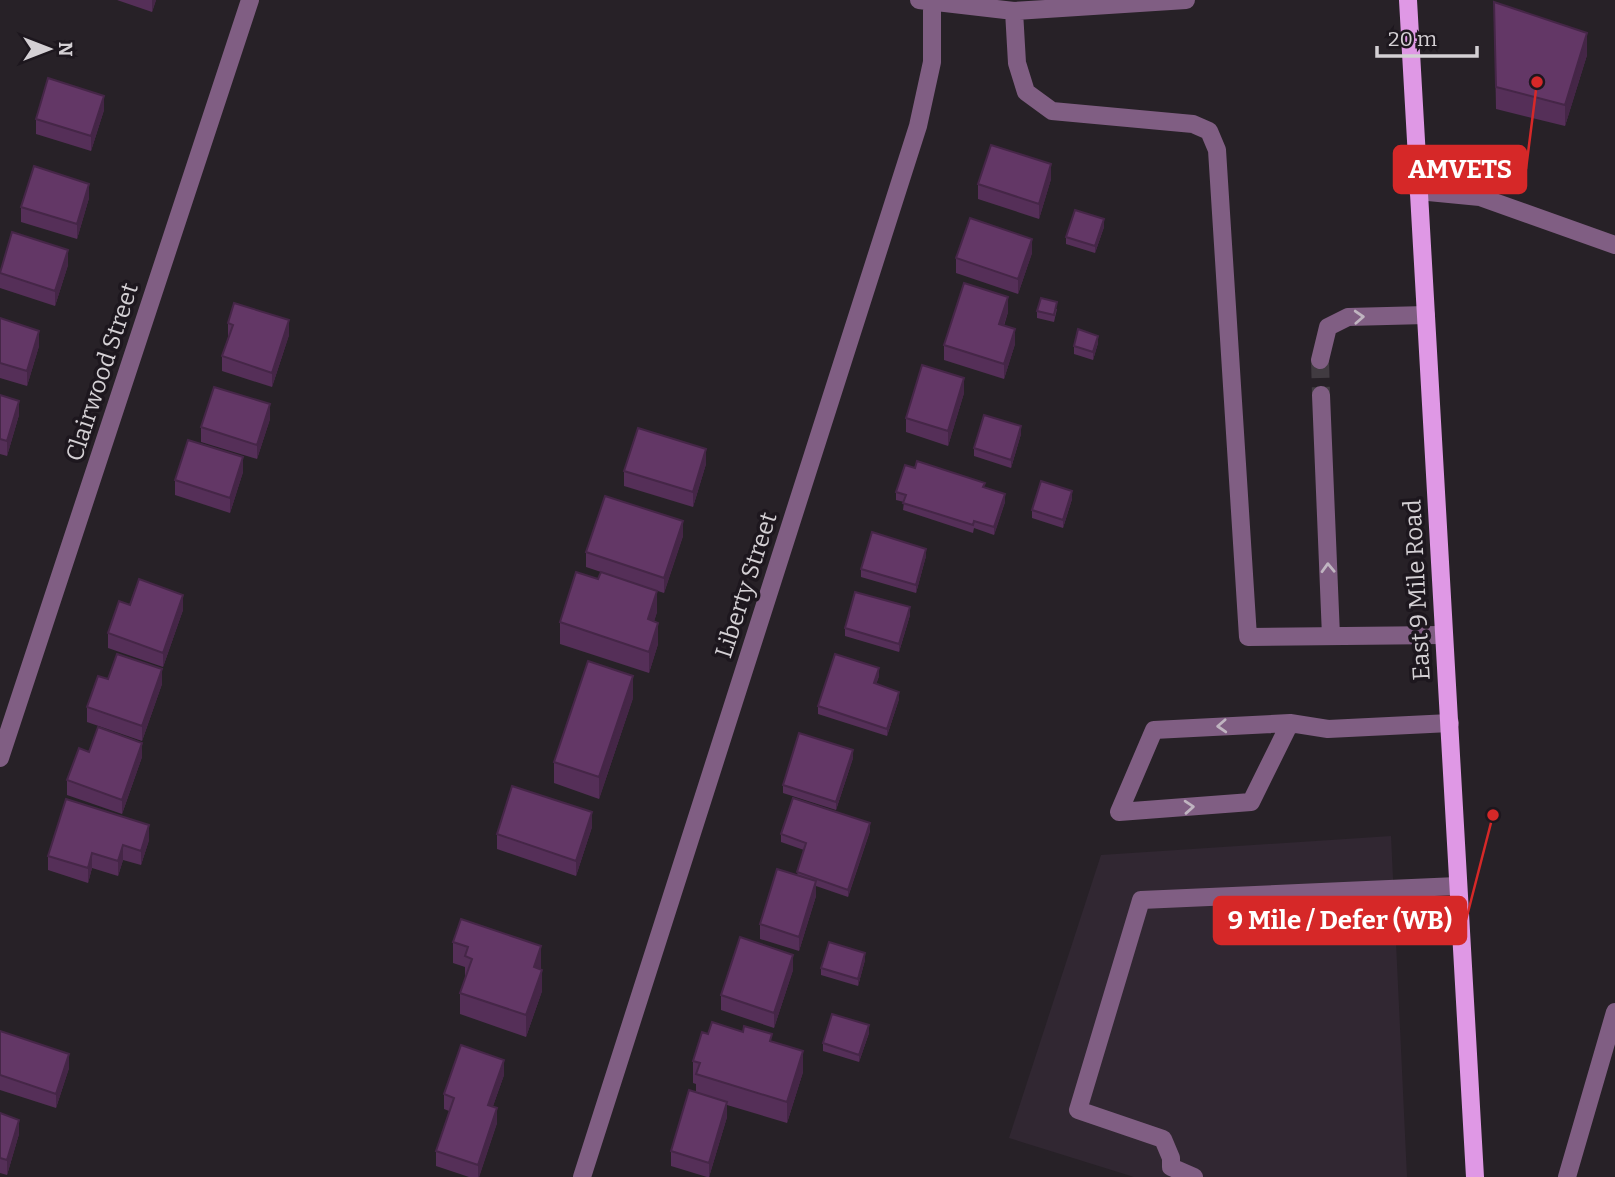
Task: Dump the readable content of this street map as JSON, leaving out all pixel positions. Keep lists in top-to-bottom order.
{
  "streets": {
    "main road": ["East 9 Mile Road"],
    "street": ["Clairwood Street", "Liberty Street"]
  },
  "places": ["AMVETS", "9 Mile / Defer (WB)"],
  "scale_bar": "20 m",
  "north": "right"
}
